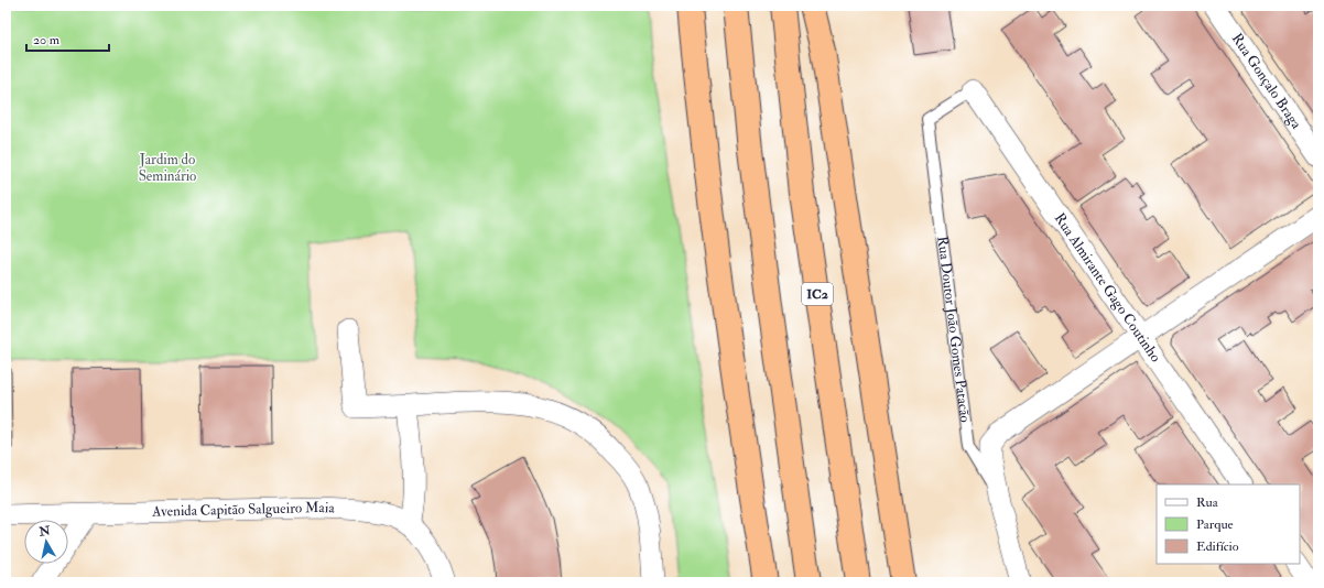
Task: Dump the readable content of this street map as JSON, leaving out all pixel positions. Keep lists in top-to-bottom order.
{
  "streets": {
    "highway": ["IC2"],
    "street": [
      "Rua Gonçalo Braga",
      "Rua Almirante Gago Coutinho",
      "Rua Doutor João Gomes Patacão",
      "Avenida Capitão Salgueiro Maia"
    ]
  },
  "crossings": [
    ["Rua Almirante Gago Coutinho", "Rua Doutor João Gomes Patacão"]
  ],
  "parks": ["Jardim do Seminário"],
  "legend": ["Rua", "Parque", "Edifício"],
  "scale_bar": "20 m",
  "north": "top"
}
